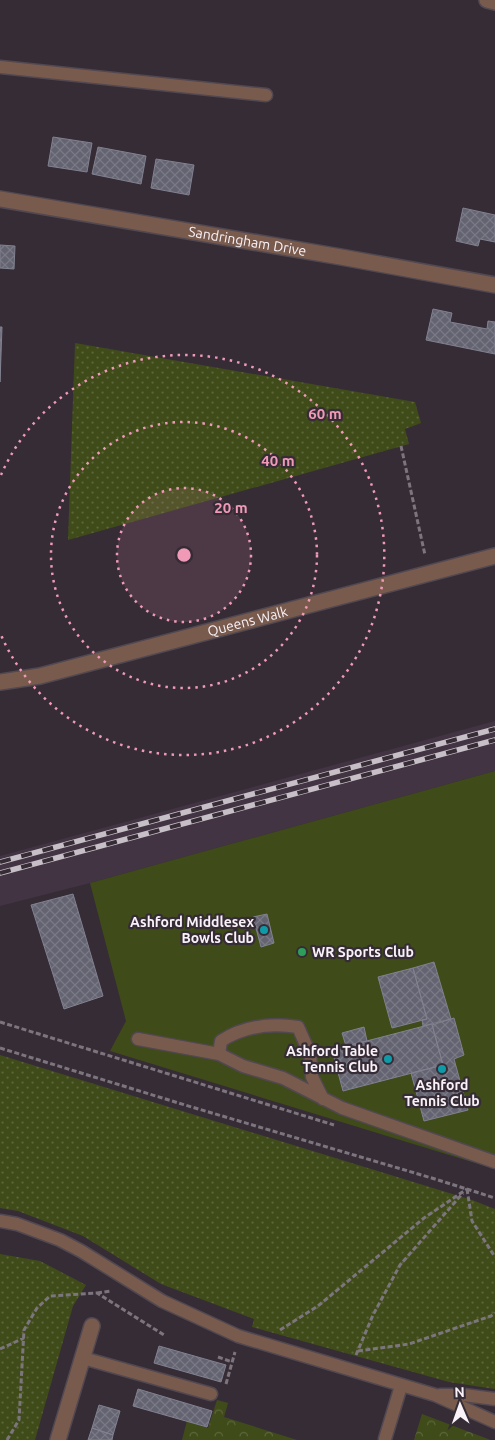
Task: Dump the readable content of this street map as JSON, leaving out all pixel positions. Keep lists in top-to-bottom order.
{
  "streets": {
    "street": ["Sandringham Drive", "Queens Walk"]
  },
  "places": [
    "Ashford Middlesex Bowls Club",
    "WR Sports Club",
    "Ashford Table Tennis Club",
    "Ashford Tennis Club"
  ],
  "north": "top",
  "rings": ["60 m", "40 m", "20 m"]
}
